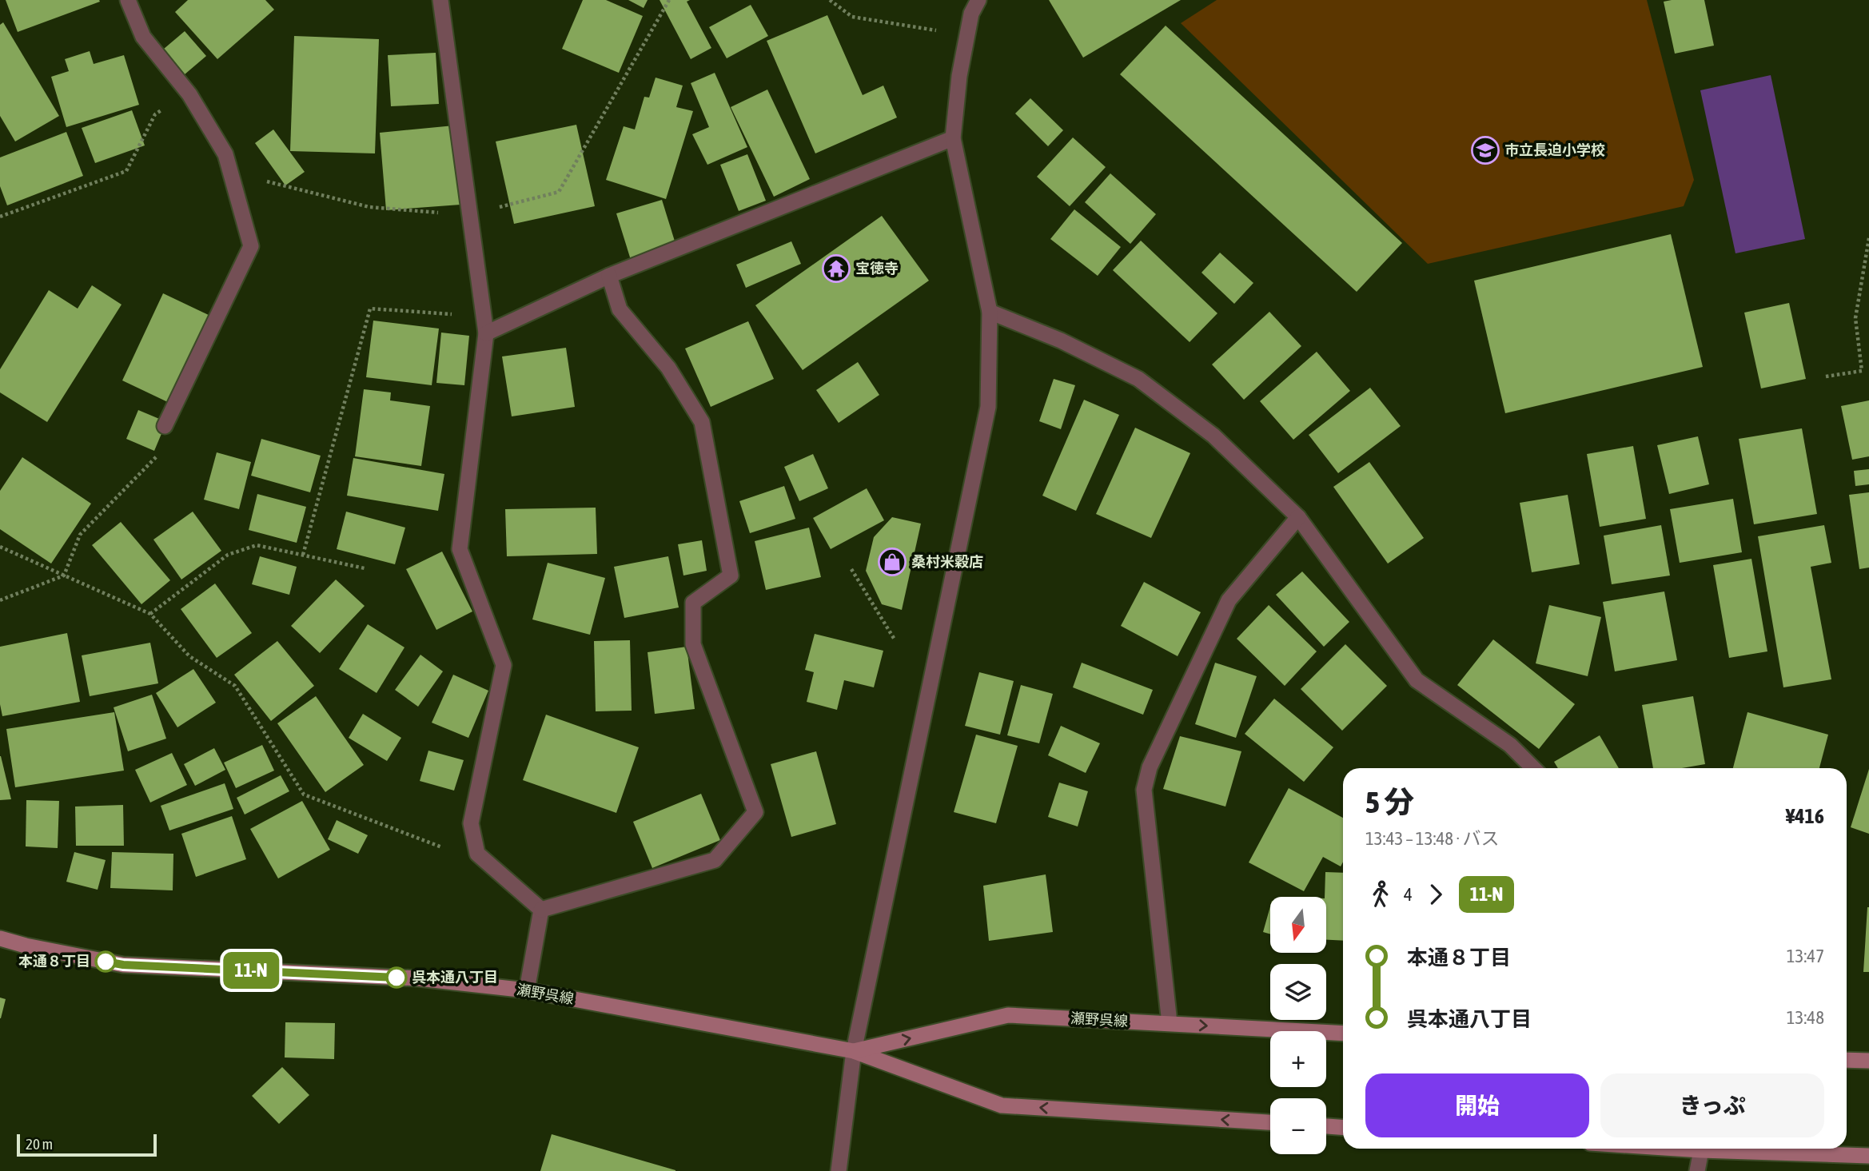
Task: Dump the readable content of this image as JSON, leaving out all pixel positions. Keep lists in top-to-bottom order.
{
  "streets": {
    "main road": ["瀬野呉線"]
  },
  "places": {
    "school or university": ["市立長迫小学校"],
    "temple": ["宝徳寺"],
    "shop": ["桑村米穀店"],
    "other": ["本通８丁目", "呉本通八丁目"]
  },
  "lines": ["bus line 11-N"],
  "scale_bar": "20 m",
  "north": "bottom",
  "page": {
    "on_map": "11-N",
    "heading": ["5 分", "13:43 – 13:48 · バス", "¥416"],
    "legs": ["4", "11-N"],
    "map_buttons": ["+", "−"],
    "list": [
      {
        "name": "本通８丁目",
        "value": "13:47"
      },
      {
        "name": "呉本通八丁目",
        "value": "13:48"
      }
    ],
    "buttons": ["開始", "きっぷ"],
    "scale": "20 m"
  }
}
